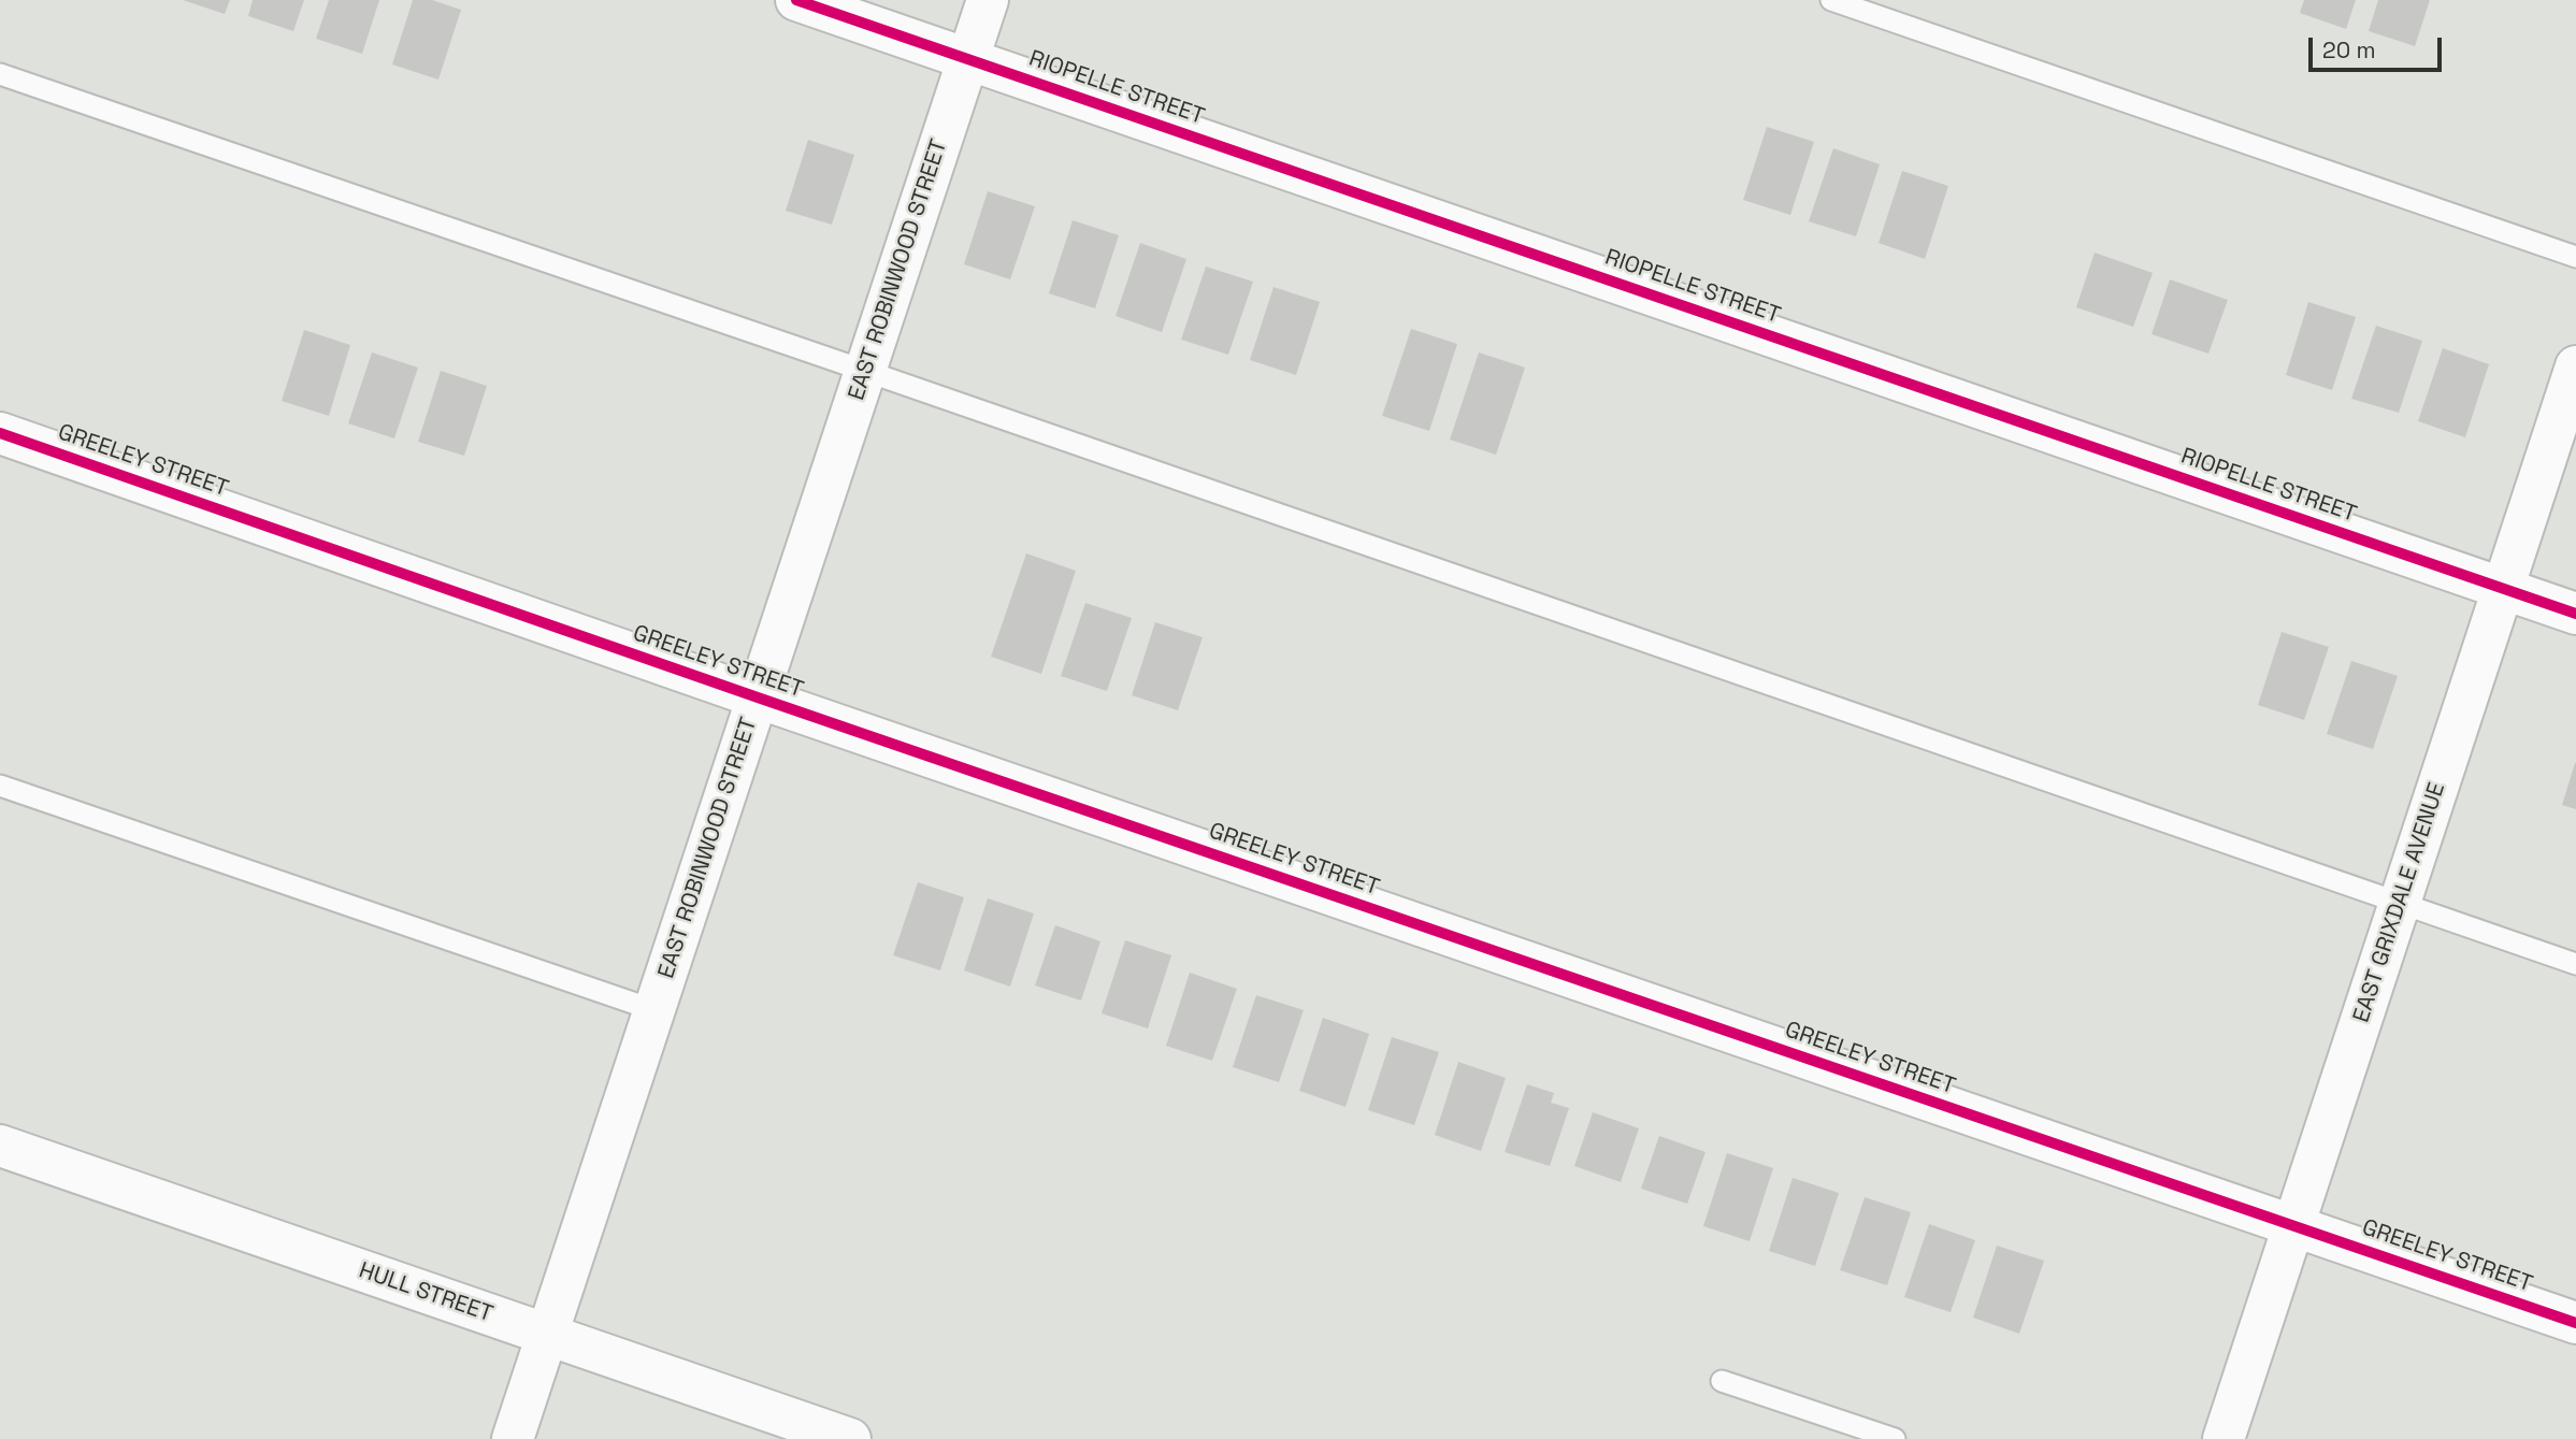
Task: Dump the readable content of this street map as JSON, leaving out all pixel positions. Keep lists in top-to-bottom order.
{
  "streets": {
    "street": [
      "RIOPELLE STREET",
      "EAST ROBINWOOD STREET",
      "GREELEY STREET",
      "EAST GRIXDALE AVENUE",
      "HULL STREET"
    ]
  },
  "crossings": [
    ["RIOPELLE STREET", "EAST ROBINWOOD STREET"],
    ["RIOPELLE STREET", "EAST GRIXDALE AVENUE"],
    ["EAST ROBINWOOD STREET", "GREELEY STREET"],
    ["EAST ROBINWOOD STREET", "HULL STREET"],
    ["GREELEY STREET", "EAST GRIXDALE AVENUE"]
  ],
  "scale_bar": "20 m"
}
